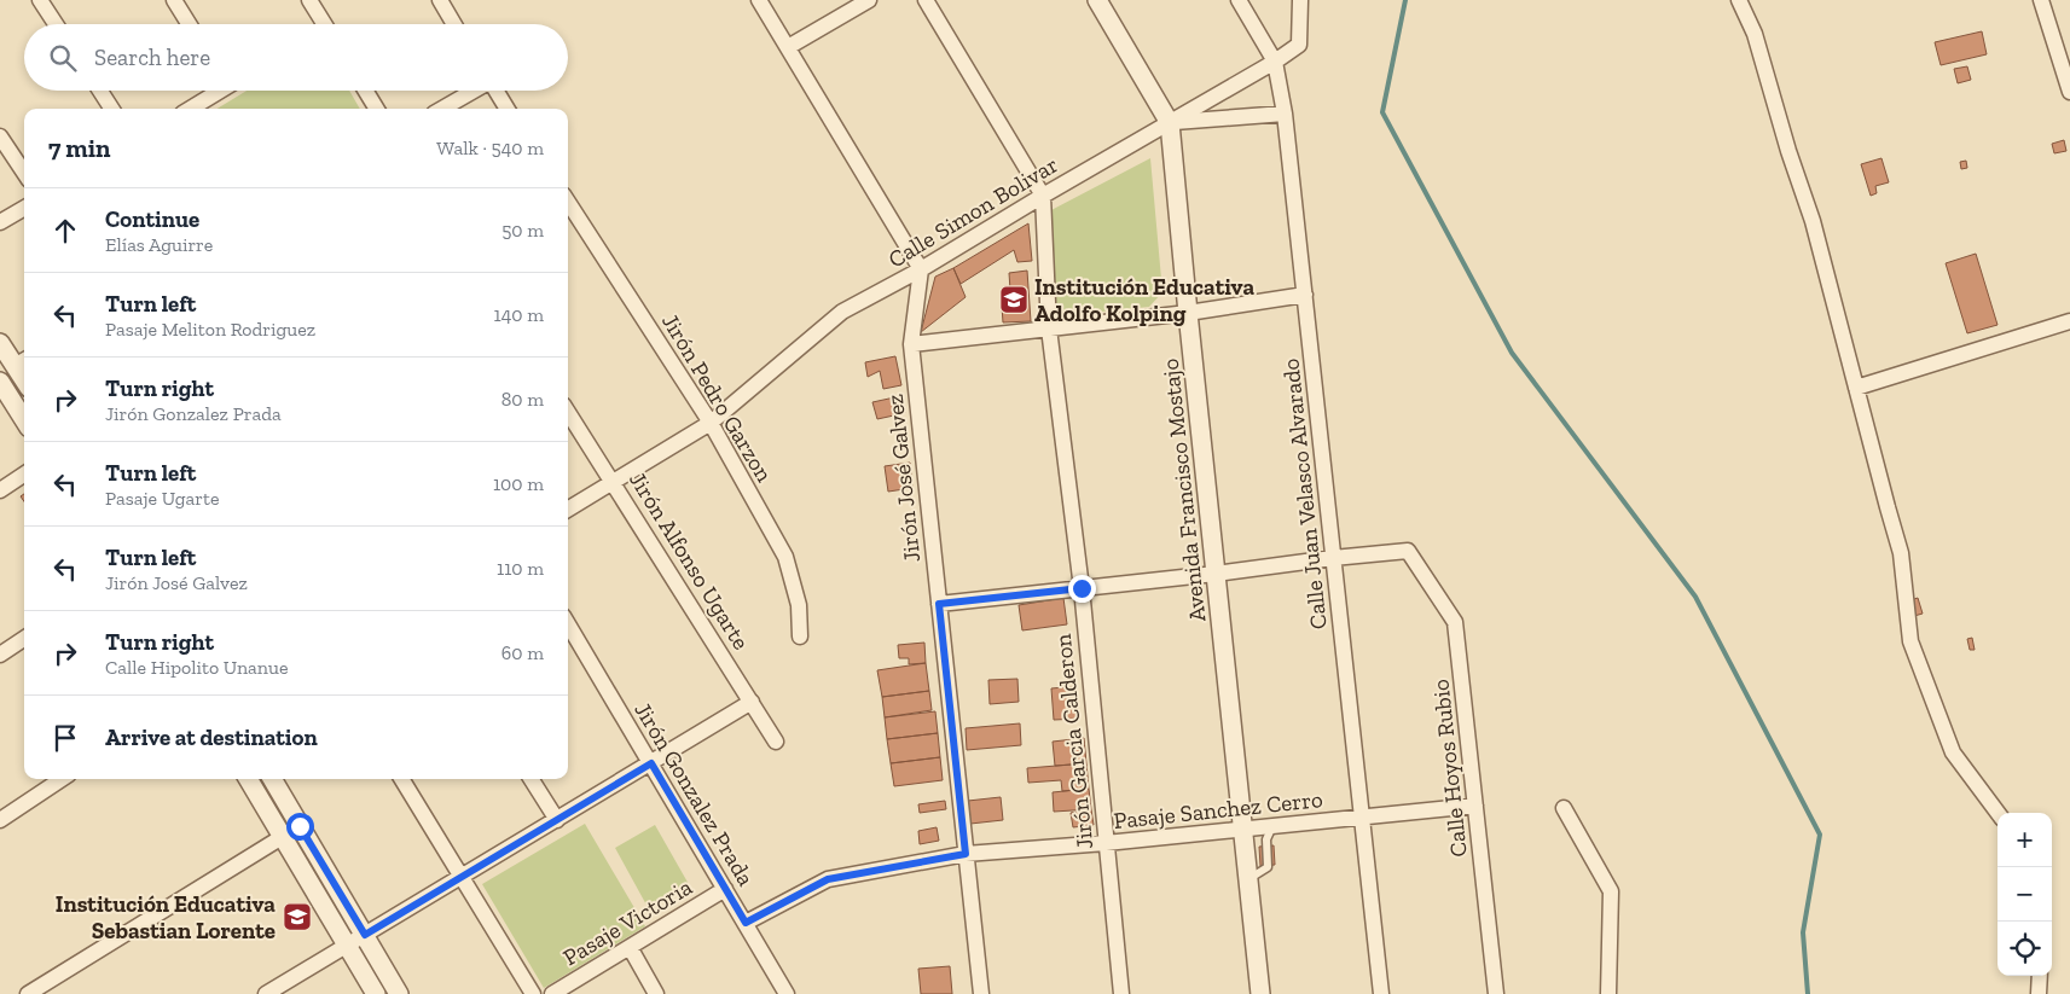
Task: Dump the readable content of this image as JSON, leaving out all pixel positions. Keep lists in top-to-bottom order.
{
  "streets": {
    "street": [
      "Calle Simon Bolivar",
      "Jirón Pedro Garzon",
      "Jirón José Galvez",
      "Avenida Francisco Mostajo",
      "Calle Juan Velasco Alvarado",
      "Jirón Alfonso Ugarte",
      "Jirón Garcia Calderon",
      "Calle Hoyos Rubio",
      "Jirón Gonzalez Prada",
      "Pasaje Sanchez Cerro",
      "Pasaje Victoria"
    ]
  },
  "crossings": [
    ["Calle Simon Bolivar", "Jirón Pedro Garzon"],
    ["Calle Simon Bolivar", "Jirón José Galvez"],
    ["Calle Simon Bolivar", "Avenida Francisco Mostajo"],
    ["Calle Simon Bolivar", "Calle Juan Velasco Alvarado"],
    ["Calle Simon Bolivar", "Jirón Alfonso Ugarte"],
    ["Calle Simon Bolivar", "Jirón Garcia Calderon"],
    ["Jirón José Galvez", "Pasaje Sanchez Cerro"],
    ["Avenida Francisco Mostajo", "Pasaje Sanchez Cerro"],
    ["Calle Juan Velasco Alvarado", "Calle Hoyos Rubio"],
    ["Calle Juan Velasco Alvarado", "Pasaje Sanchez Cerro"],
    ["Jirón Garcia Calderon", "Pasaje Sanchez Cerro"],
    ["Calle Hoyos Rubio", "Pasaje Sanchez Cerro"],
    ["Jirón Gonzalez Prada", "Pasaje Sanchez Cerro"],
    ["Jirón Gonzalez Prada", "Pasaje Victoria"]
  ],
  "places": {
    "school or university": ["Institución Educativa Adolfo Kolping", "Institución Educativa Sebastian Lorente"]
  },
  "page": {
    "search": "Search here",
    "heading": ["7 min", "Walk · 540 m"],
    "list": [
      ["Continue", "Elías Aguirre", "50 m"],
      ["Turn left", "Pasaje Meliton Rodriguez", "140 m"],
      ["Turn right", "Jirón Gonzalez Prada", "80 m"],
      ["Turn left", "Pasaje Ugarte", "100 m"],
      ["Turn left", "Jirón José Galvez", "110 m"],
      ["Turn right", "Calle Hipolito Unanue", "60 m"],
      "Arrive at destination"
    ],
    "map_buttons": ["+", "−"]
  }
}
